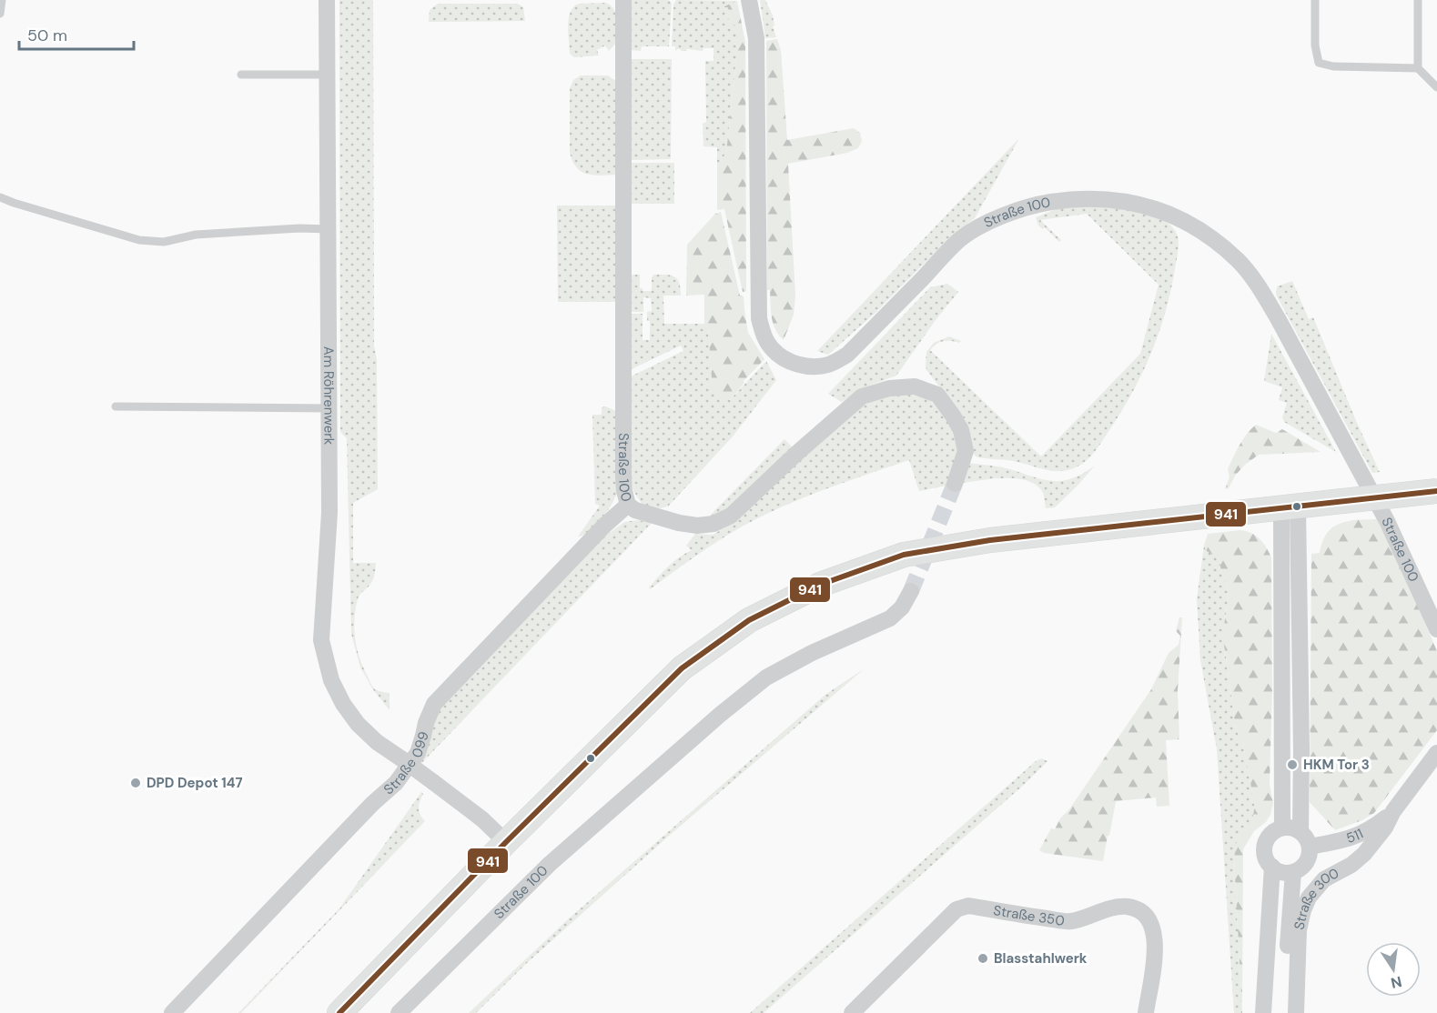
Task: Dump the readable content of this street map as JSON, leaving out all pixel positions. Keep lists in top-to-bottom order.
{
  "streets": {
    "street": [
      "Straße 100",
      "Am Röhrenwerk",
      "Straße 099",
      "511",
      "Straße 300",
      "Straße 350"
    ]
  },
  "crossings": [
    ["Straße 100", "Straße 099"],
    ["511", "Straße 300"]
  ],
  "places": ["HKM Tor 3", "DPD Depot 147", "Blasstahlwerk"],
  "lines": ["transit line 941"],
  "scale_bar": "50 m",
  "north": "bottom"
}
